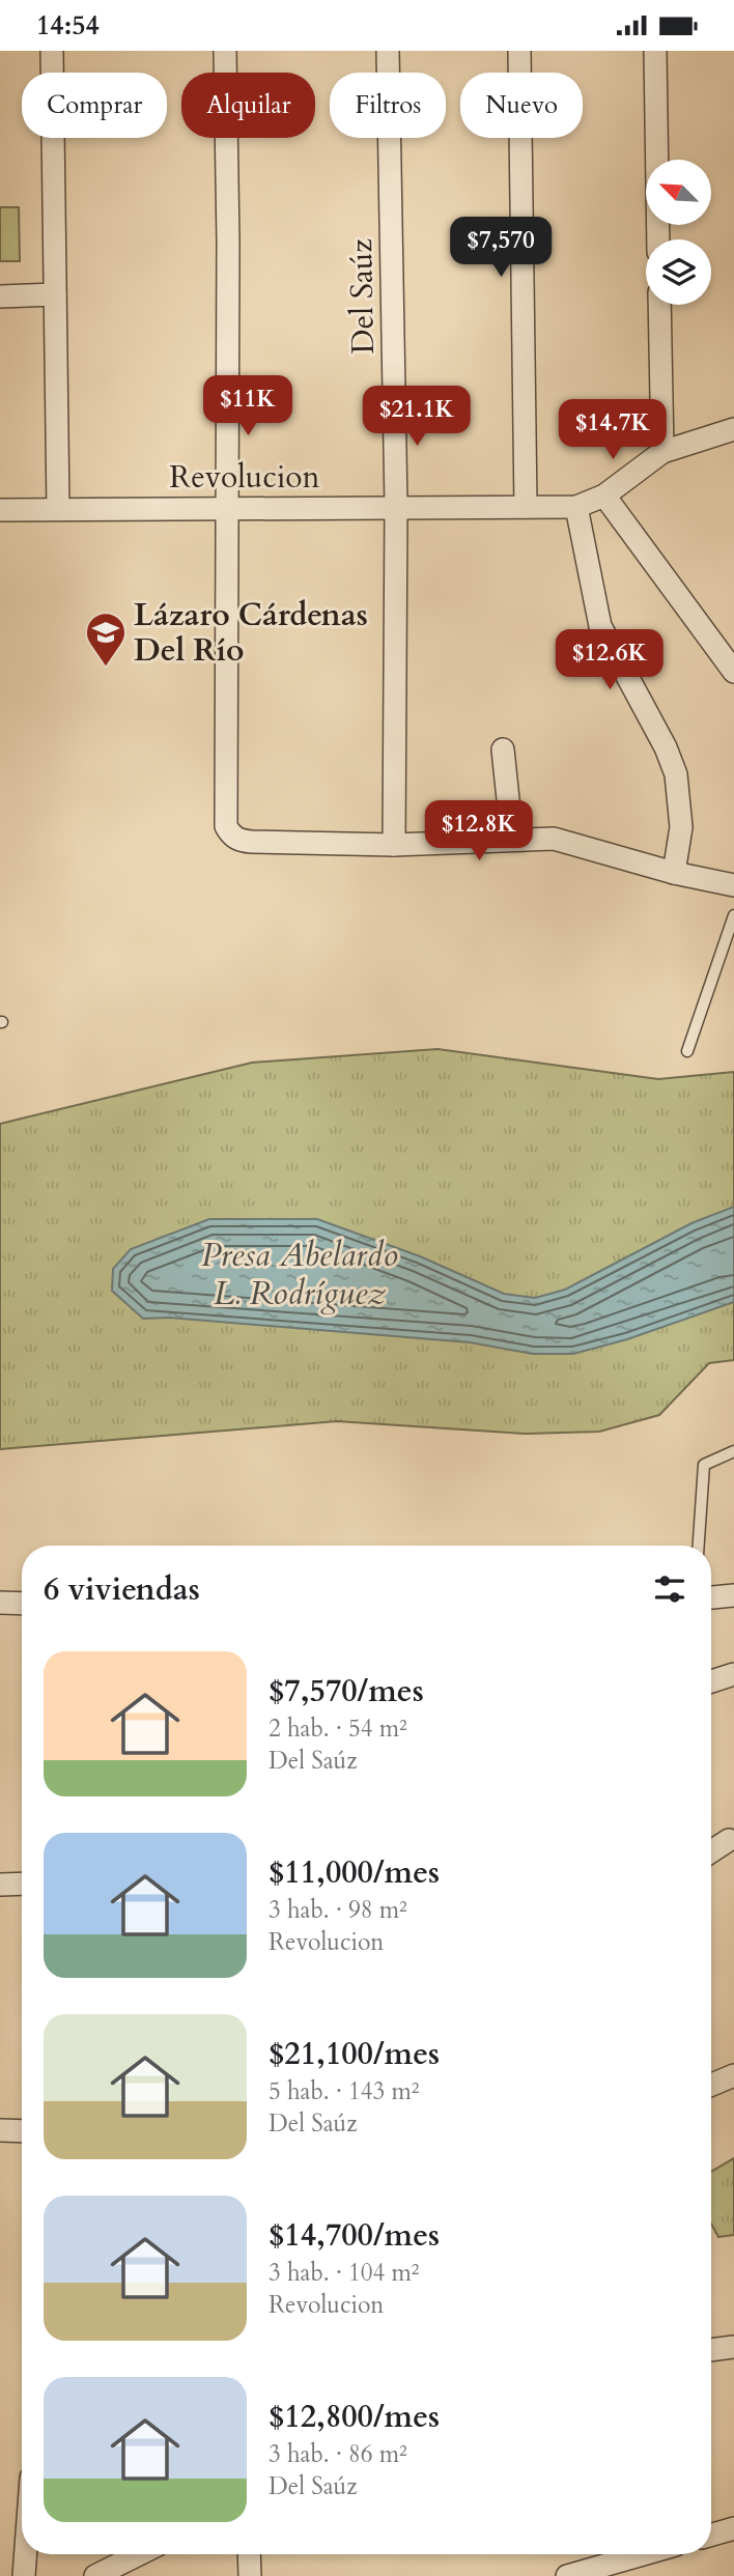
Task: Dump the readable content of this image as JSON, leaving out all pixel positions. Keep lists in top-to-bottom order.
{
  "streets": {
    "street": ["Del Saúz", "Revolucion"]
  },
  "crossings": [
    ["Del Saúz", "Revolucion"]
  ],
  "water": ["Presa Abelardo L. Rodríguez"],
  "places": {
    "school or university": ["Lázaro Cárdenas Del Río"]
  },
  "north": "top left",
  "page": {
    "status": "14:54",
    "chip": [
      "Comprar",
      "Alquilar",
      "Filtros",
      "Nuevo"
    ],
    "price": [
      "$7,570",
      "$11K",
      "$21.1K",
      "$14.7K",
      "$12.6K",
      "$12.8K"
    ],
    "heading": "6 viviendas",
    "list": [
      {
        "name": "$7,570/mes",
        "note": "2 hab. · 54 m² · Del Saúz"
      },
      {
        "name": "$11,000/mes",
        "note": "3 hab. · 98 m² · Revolucion"
      },
      {
        "name": "$21,100/mes",
        "note": "5 hab. · 143 m² · Del Saúz"
      },
      {
        "name": "$14,700/mes",
        "note": "3 hab. · 104 m² · Revolucion"
      },
      {
        "name": "$12,800/mes",
        "note": "3 hab. · 86 m² · Del Saúz"
      }
    ]
  }
}
